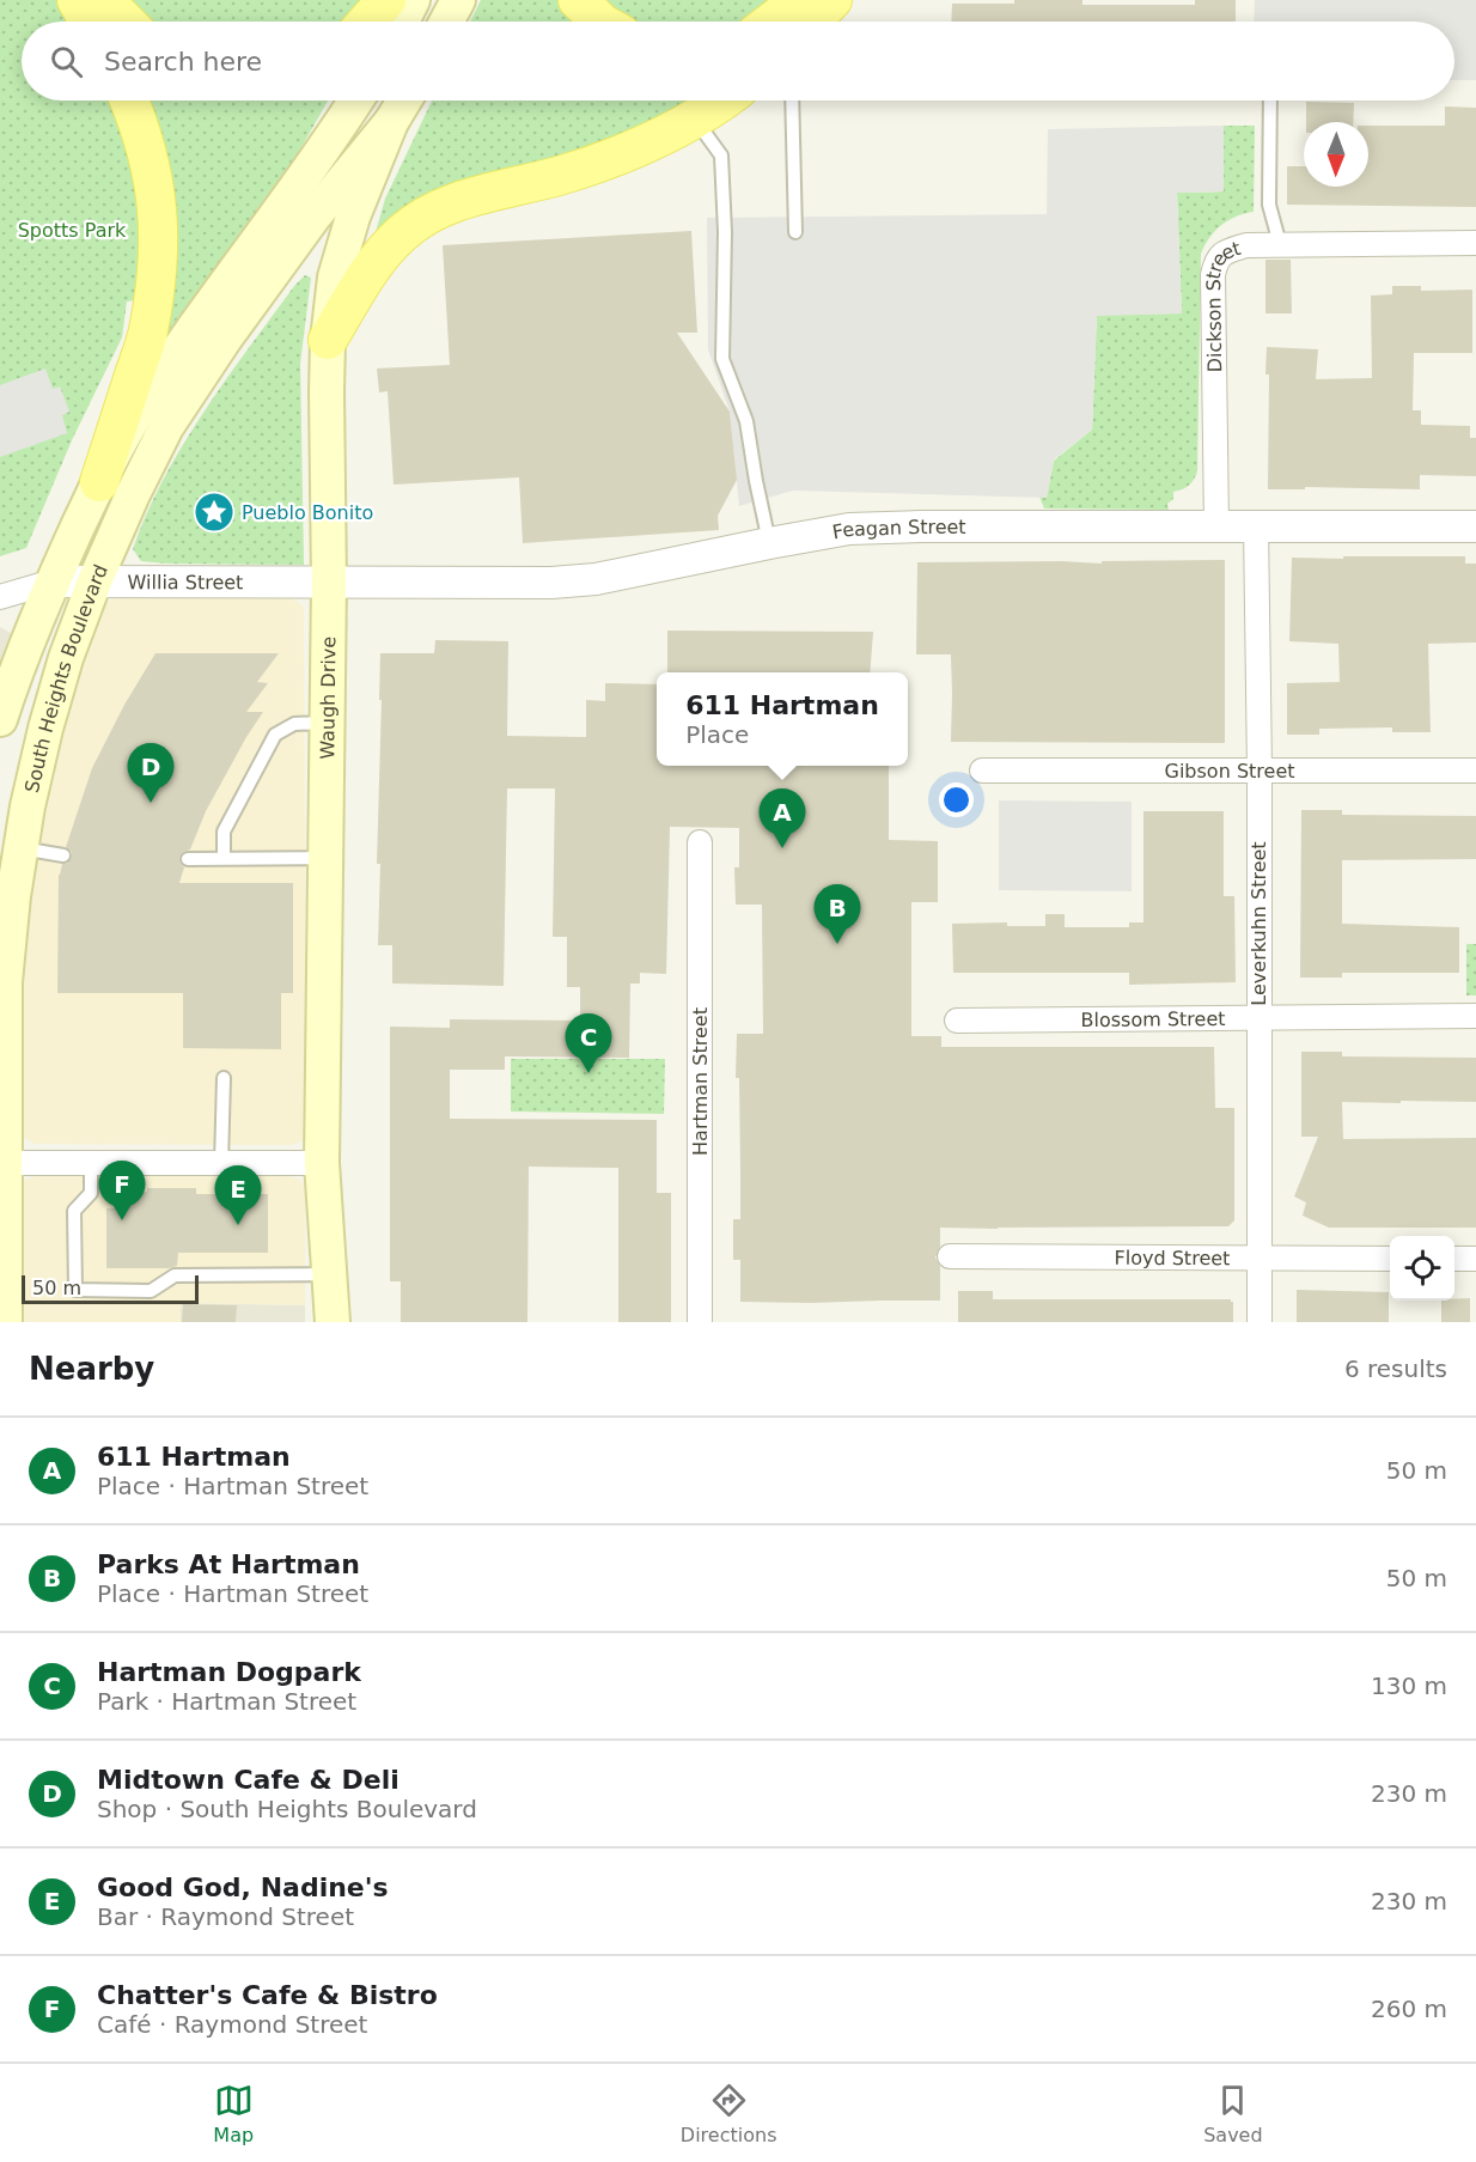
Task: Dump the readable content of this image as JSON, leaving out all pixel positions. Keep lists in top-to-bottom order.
{
  "streets": {
    "main road": ["South Heights Boulevard", "Waugh Drive"],
    "street": [
      "Dickson Street",
      "Feagan Street",
      "Willia Street",
      "Gibson Street",
      "Leverkuhn Street",
      "Blossom Street",
      "Hartman Street",
      "Floyd Street"
    ]
  },
  "crossings": [
    ["Dickson Street", "Feagan Street"],
    ["Feagan Street", "Willia Street"],
    ["Feagan Street", "Waugh Drive"],
    ["Feagan Street", "Leverkuhn Street"],
    ["Willia Street", "South Heights Boulevard"],
    ["Willia Street", "Waugh Drive"],
    ["South Heights Boulevard", "Waugh Drive"],
    ["Gibson Street", "Leverkuhn Street"],
    ["Leverkuhn Street", "Blossom Street"],
    ["Leverkuhn Street", "Floyd Street"]
  ],
  "parks": ["Spotts Park"],
  "places": {
    "place": ["Pueblo Bonito"]
  },
  "scale_bar": "50 m",
  "north": "bottom",
  "page": {
    "search": "Search here",
    "popup": ["611 Hartman", "Place"],
    "pins": [
      "D",
      "A",
      "B",
      "C",
      "F",
      "E"
    ],
    "scale": "50 m",
    "heading": ["Nearby", "6 results"],
    "list": [
      {
        "mark": "A",
        "name": "611 Hartman",
        "note": "Place · Hartman Street",
        "value": "50 m"
      },
      {
        "mark": "B",
        "name": "Parks At Hartman",
        "note": "Place · Hartman Street",
        "value": "50 m"
      },
      {
        "mark": "C",
        "name": "Hartman Dogpark",
        "note": "Park · Hartman Street",
        "value": "130 m"
      },
      {
        "mark": "D",
        "name": "Midtown Cafe & Deli",
        "note": "Shop · South Heights Boulevard",
        "value": "230 m"
      },
      {
        "mark": "E",
        "name": "Good God, Nadine's",
        "note": "Bar · Raymond Street",
        "value": "230 m"
      },
      {
        "mark": "F",
        "name": "Chatter's Cafe & Bistro",
        "note": "Café · Raymond Street",
        "value": "260 m"
      }
    ],
    "nav": ["Map", "Directions", "Saved"]
  }
}
